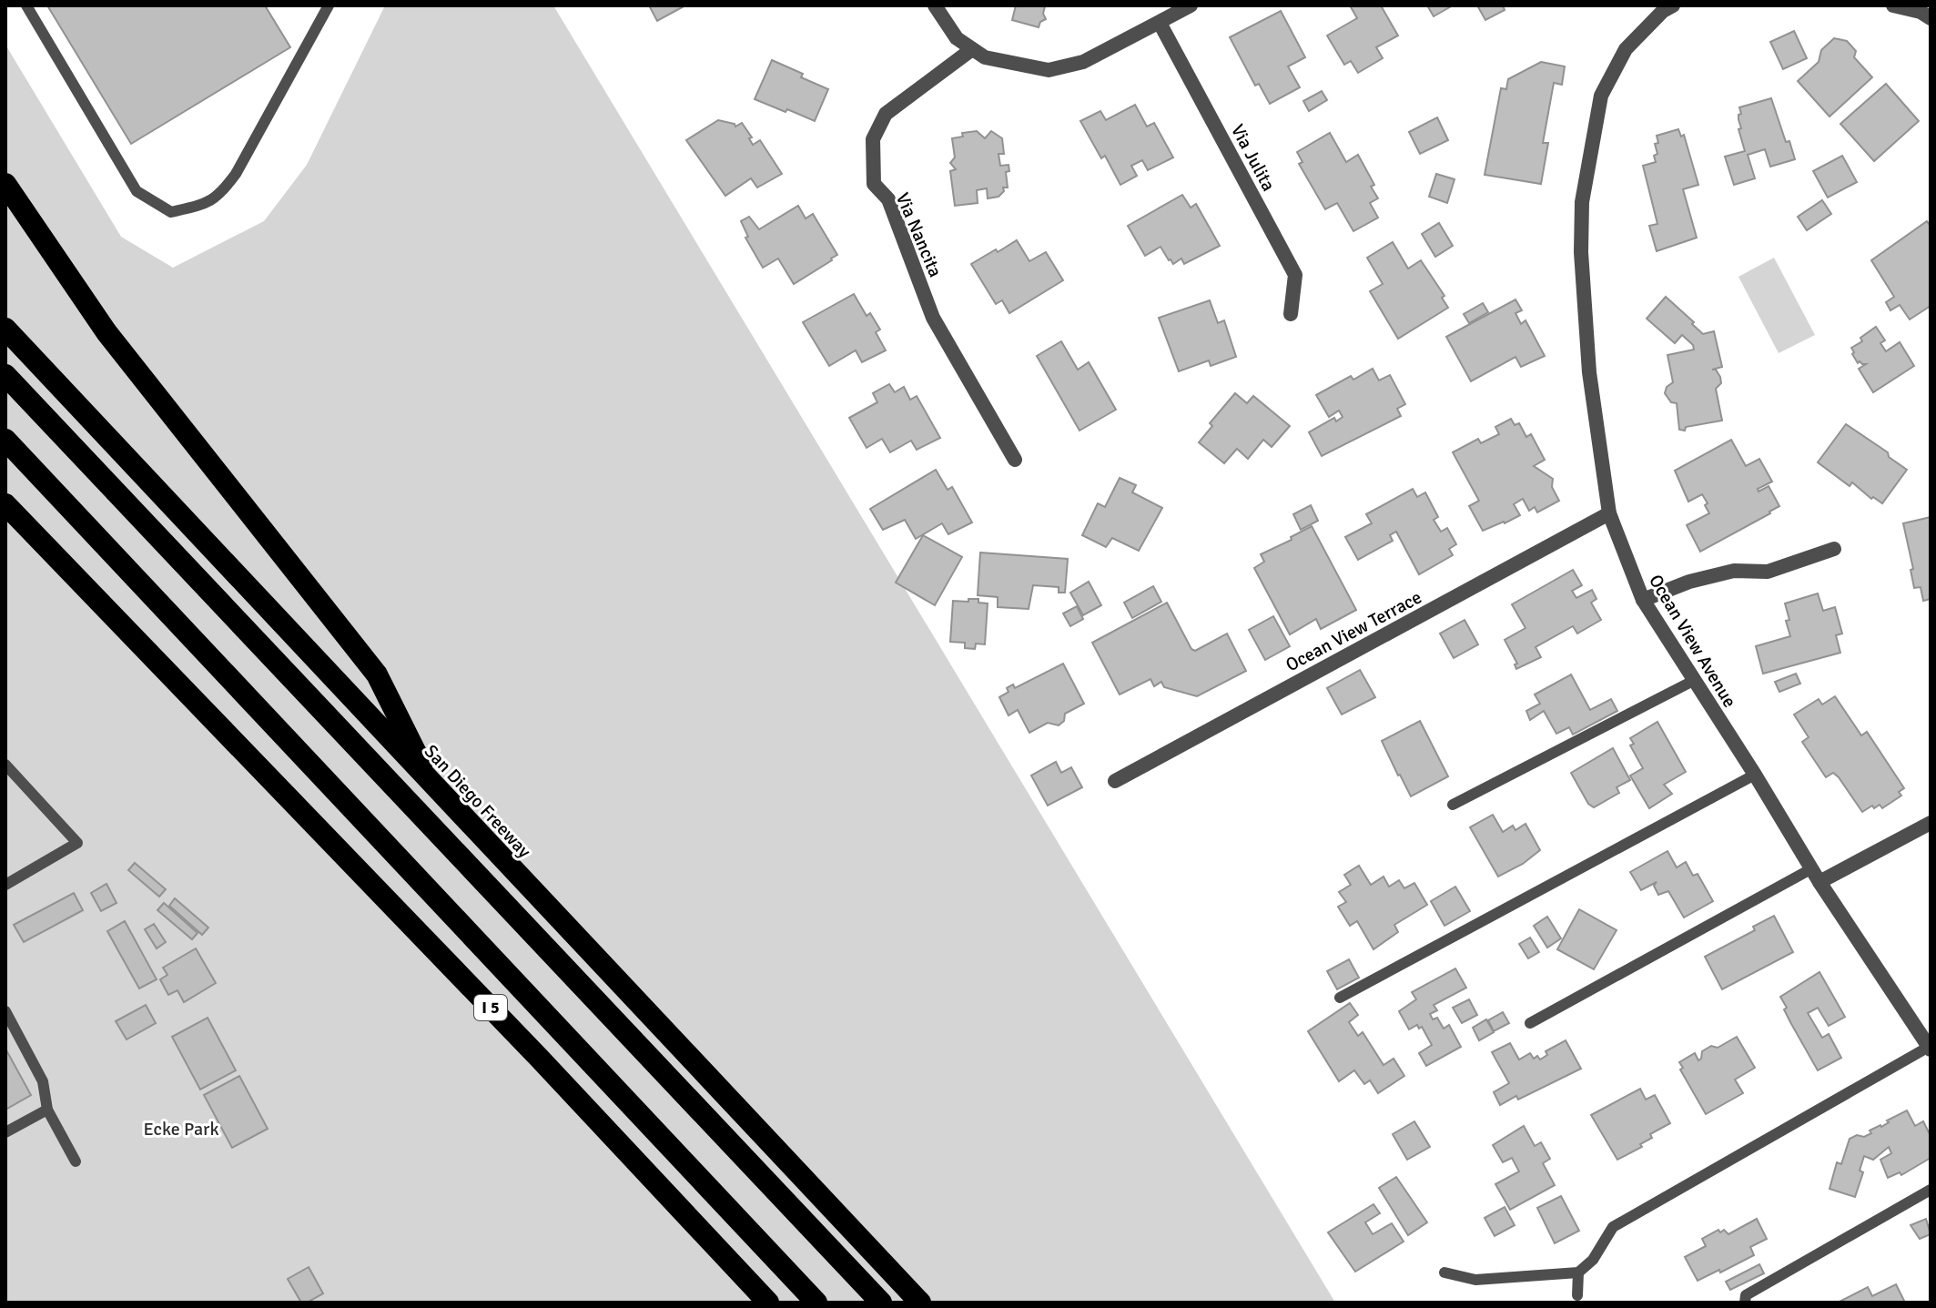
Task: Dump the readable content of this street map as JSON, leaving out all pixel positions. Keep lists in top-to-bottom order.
{
  "streets": {
    "highway": ["San Diego Freeway", "I 5"],
    "street": [
      "Via Julita",
      "Via Nancita",
      "Ocean View Terrace",
      "Ocean View Avenue"
    ]
  },
  "crossings": [
    ["Ocean View Terrace", "Ocean View Avenue"]
  ],
  "parks": ["Ecke Park"]
}
